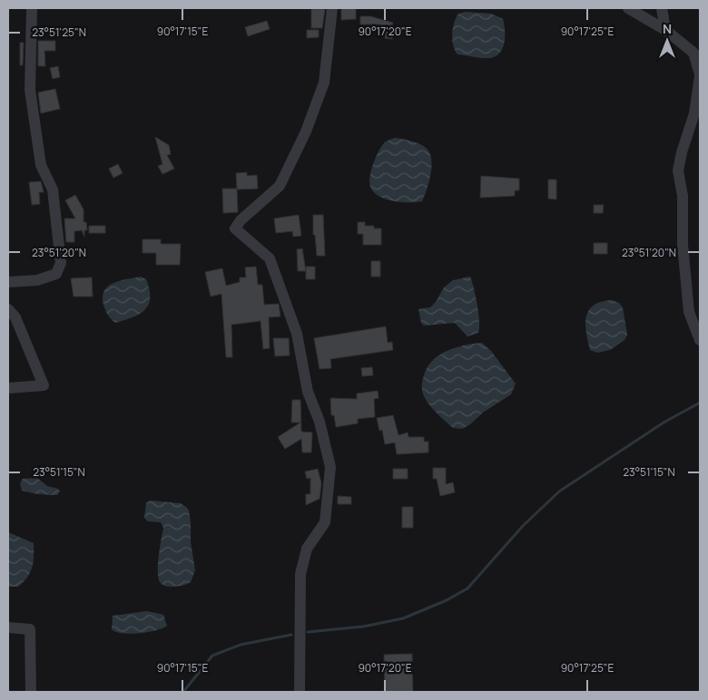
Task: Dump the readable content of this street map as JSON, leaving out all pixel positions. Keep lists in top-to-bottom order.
{
  "north": "top",
  "coordinates": [
    "90°17'15\"E",
    "90°17'20\"E",
    "90°17'25\"E",
    "23°51'25\"N",
    "23°51'20\"N",
    "23°51'15\"N"
  ]
}
